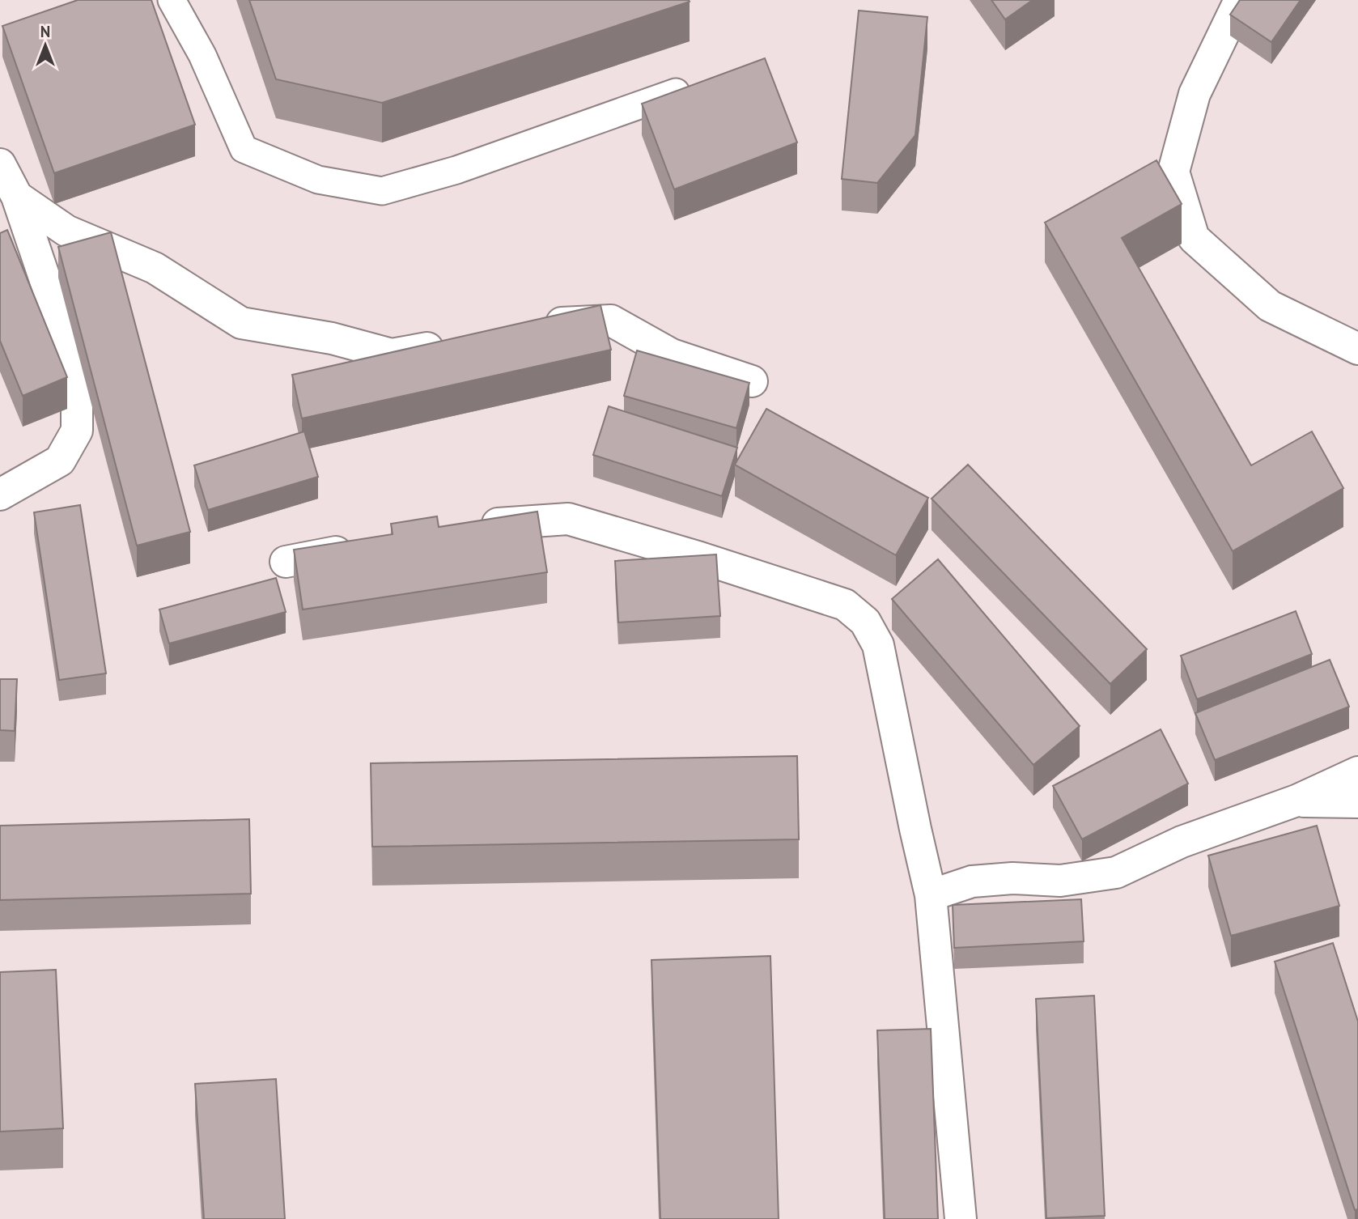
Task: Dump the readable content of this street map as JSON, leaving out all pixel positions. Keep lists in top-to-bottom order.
{
  "north": "top"
}
